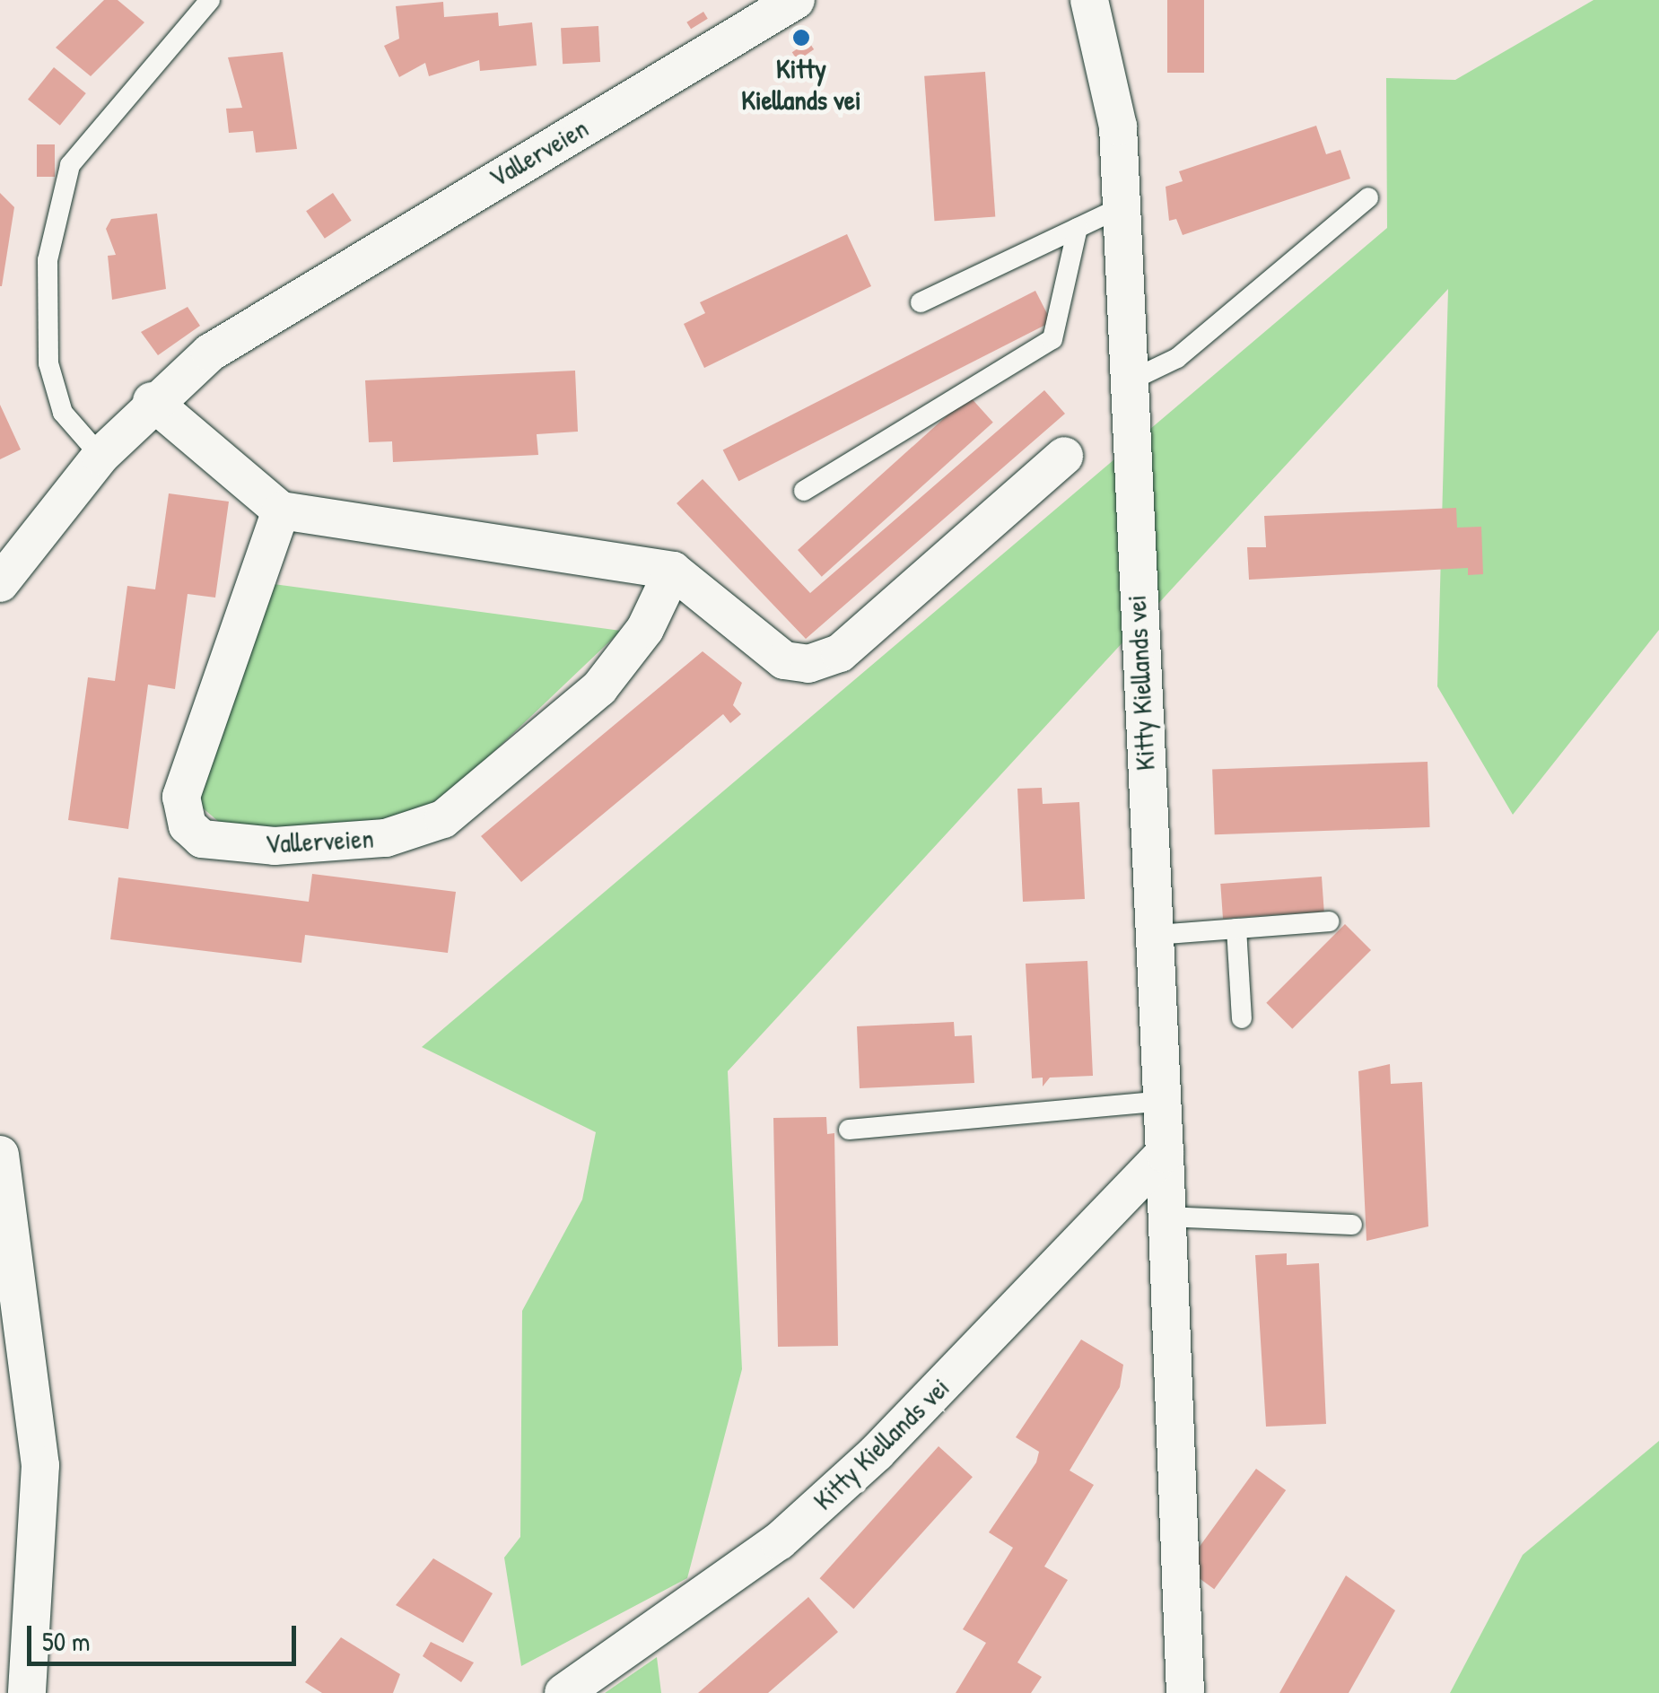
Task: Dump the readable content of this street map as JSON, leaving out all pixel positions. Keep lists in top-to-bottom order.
{
  "streets": {
    "street": ["Vallerveien", "Kitty Kiellands vei"]
  },
  "places": ["Kitty Kiellands vei"],
  "scale_bar": "50 m"
}
